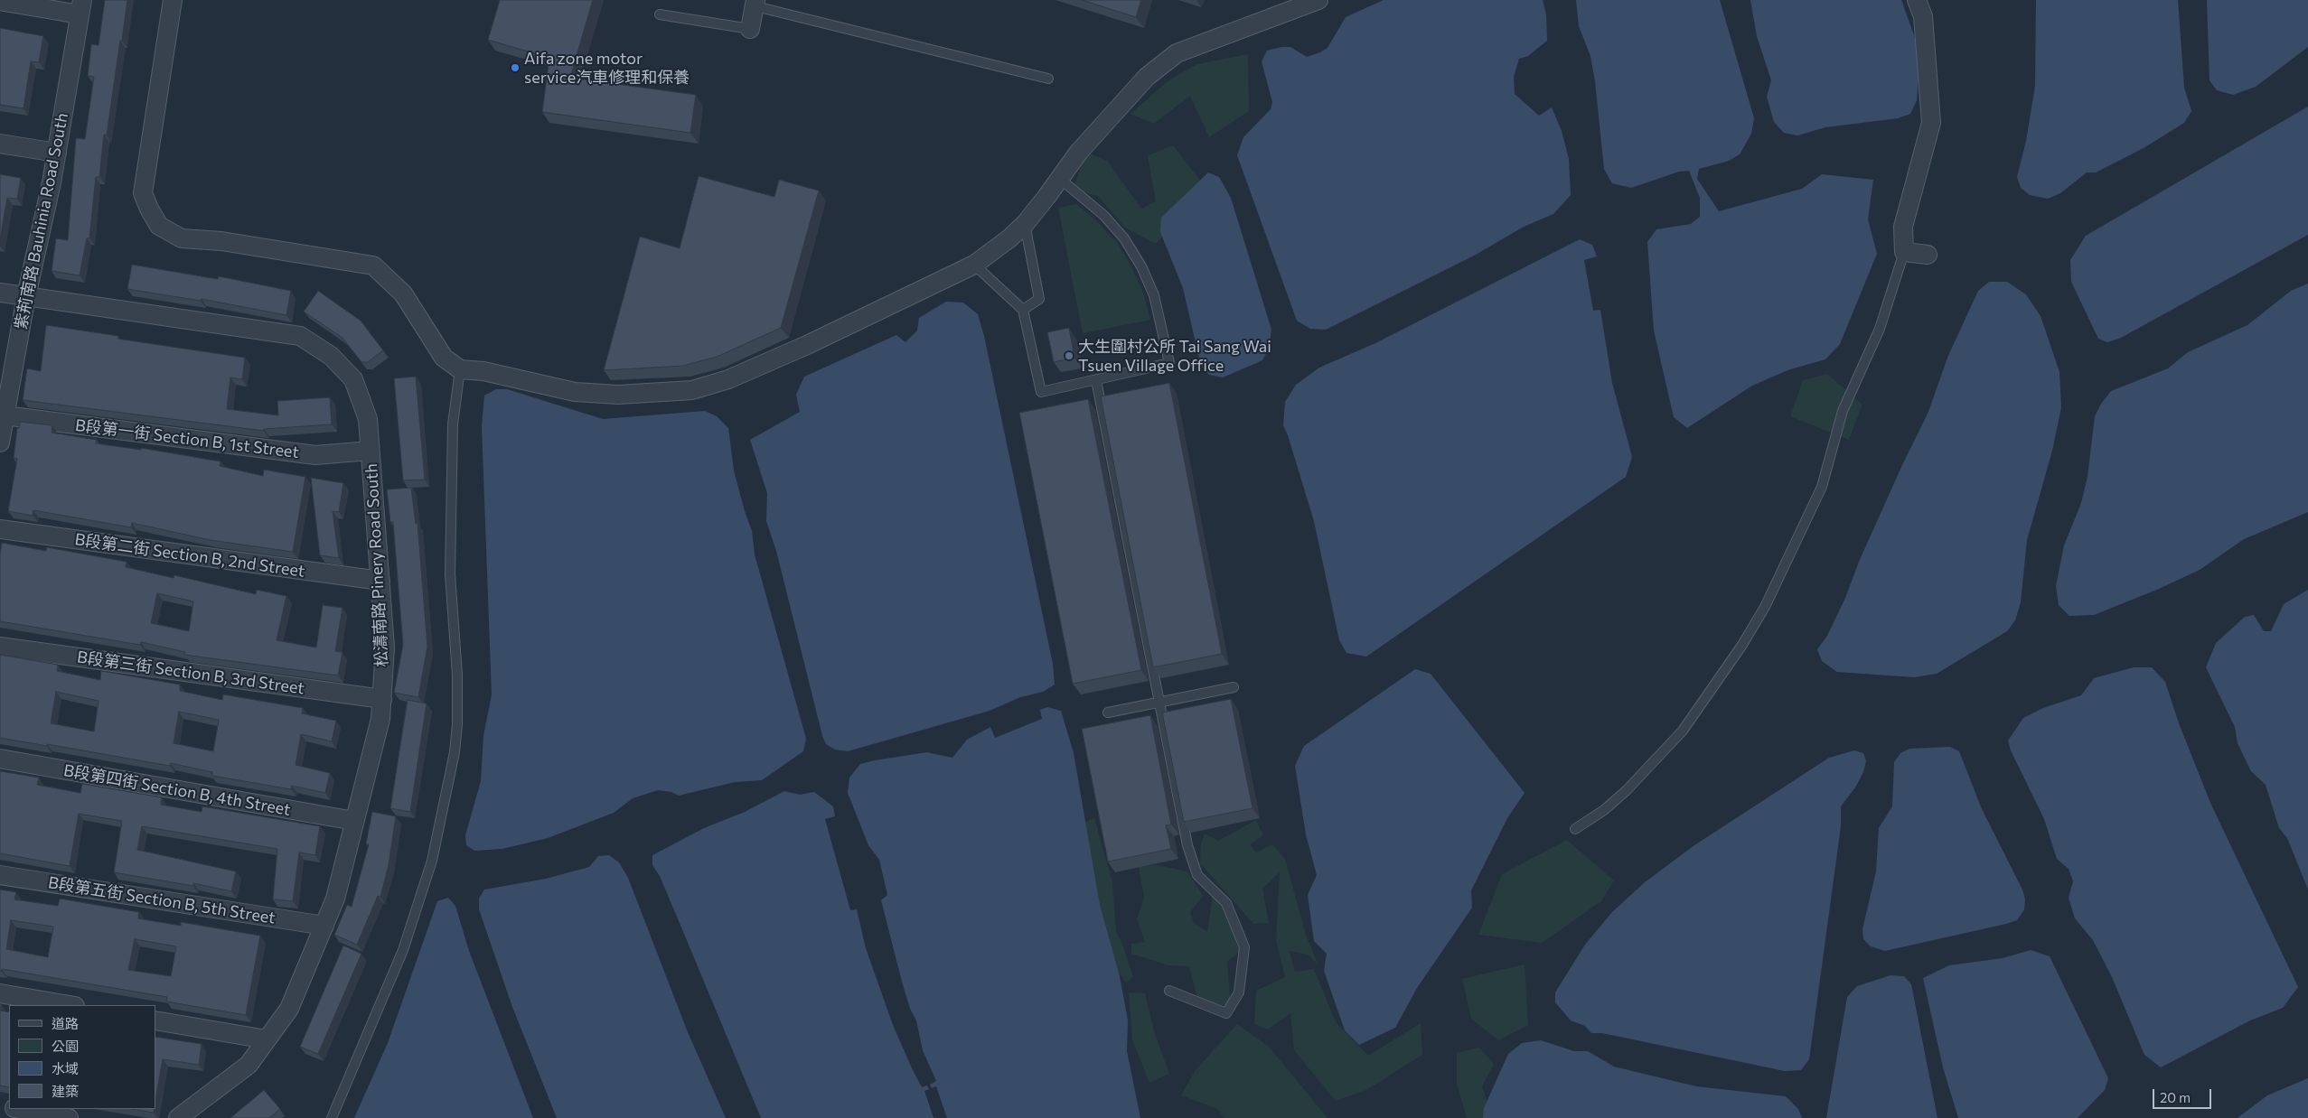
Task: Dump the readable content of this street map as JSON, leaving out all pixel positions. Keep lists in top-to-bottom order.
{
  "streets": {
    "street": [
      "紫荊南路 Bauhinia Road South",
      "B段第一街 Section B, 1st Street",
      "B段第二街 Section B, 2nd Street",
      "松濤南路 Pinery Road South",
      "B段第三街 Section B, 3rd Street",
      "B段第四街 Section B, 4th Street",
      "B段第五街 Section B, 5th Street"
    ]
  },
  "crossings": [
    ["紫荊南路 Bauhinia Road South", "B段第一街 Section B, 1st Street"],
    ["紫荊南路 Bauhinia Road South", "松濤南路 Pinery Road South"],
    ["B段第一街 Section B, 1st Street", "松濤南路 Pinery Road South"],
    ["B段第二街 Section B, 2nd Street", "松濤南路 Pinery Road South"],
    ["松濤南路 Pinery Road South", "B段第三街 Section B, 3rd Street"],
    ["松濤南路 Pinery Road South", "B段第四街 Section B, 4th Street"],
    ["松濤南路 Pinery Road South", "B段第五街 Section B, 5th Street"]
  ],
  "places": ["Aifa zone motor service汽車修理和保養", "大生圍村公所 Tai Sang Wai Tsuen Village Office"],
  "legend": [
    "道路",
    "公園",
    "水域",
    "建築"
  ],
  "scale_bar": "20 m"
}
